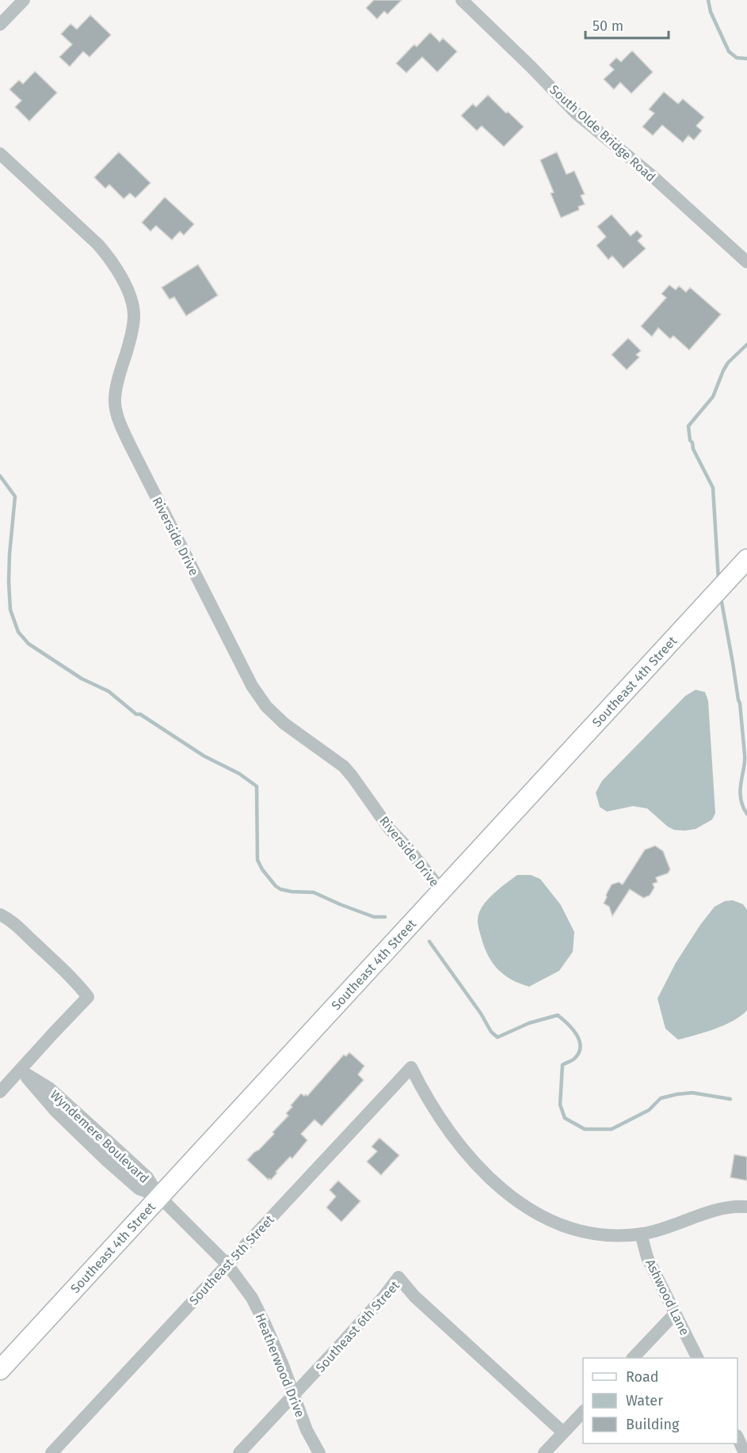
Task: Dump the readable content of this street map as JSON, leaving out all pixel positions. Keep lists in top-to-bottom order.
{
  "streets": {
    "main road": ["Southeast 4th Street"],
    "street": [
      "South Olde Bridge Road",
      "Riverside Drive",
      "Wyndemere Boulevard",
      "Southeast 5th Street",
      "Ashwood Lane",
      "Southeast 6th Street",
      "Heatherwood Drive"
    ]
  },
  "crossings": [
    ["Riverside Drive", "Southeast 4th Street"],
    ["Southeast 4th Street", "Wyndemere Boulevard"],
    ["Southeast 4th Street", "Heatherwood Drive"],
    ["Wyndemere Boulevard", "Heatherwood Drive"],
    ["Southeast 5th Street", "Ashwood Lane"],
    ["Southeast 5th Street", "Heatherwood Drive"],
    ["Southeast 6th Street", "Heatherwood Drive"]
  ],
  "legend": ["Road", "Water", "Building"],
  "scale_bar": "50 m"
}
